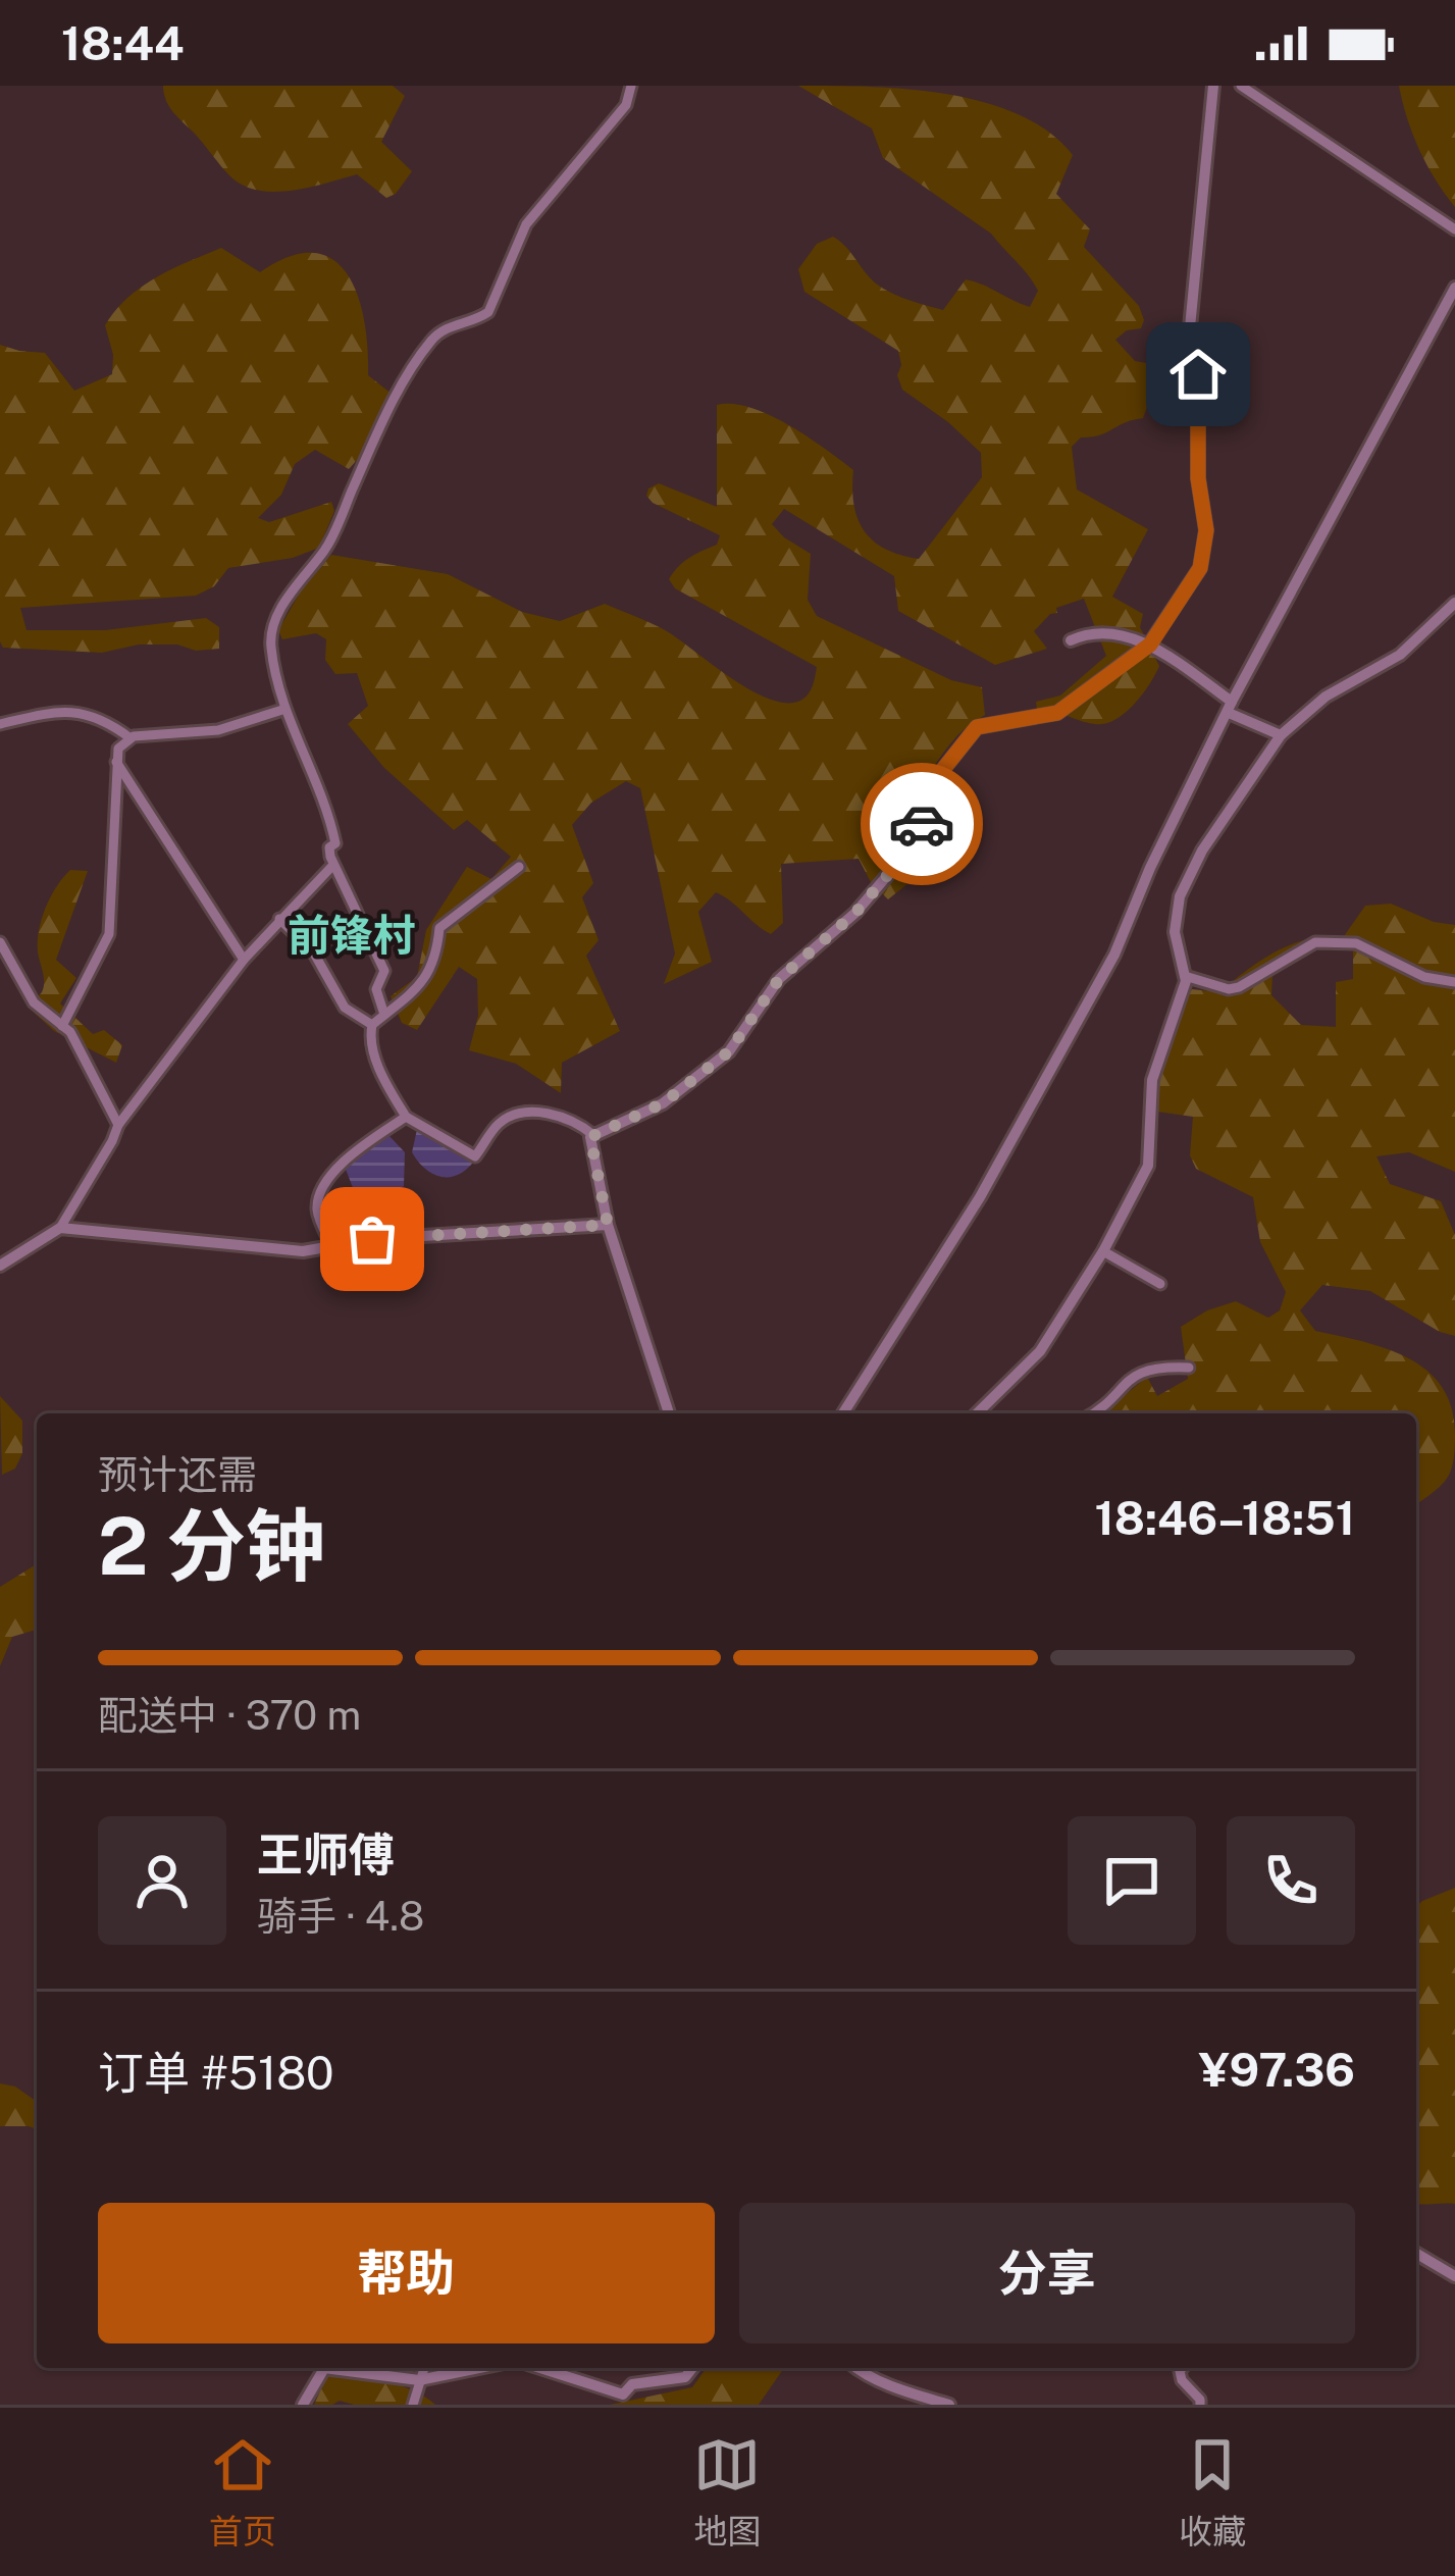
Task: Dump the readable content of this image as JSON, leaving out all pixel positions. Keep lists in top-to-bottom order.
{
  "districts": ["前锋村"],
  "page": {
    "status": "18:44",
    "heading": ["2 分钟", "预计还需", "18:46–18:51"],
    "panel": [
      "王师傅",
      "骑手 · 4.8",
      "订单 #5180",
      "¥97.36"
    ],
    "bar": "配送中 · 370 m",
    "buttons": ["帮助", "分享"],
    "tabs": ["首页", "地图", "收藏"]
  }
}
